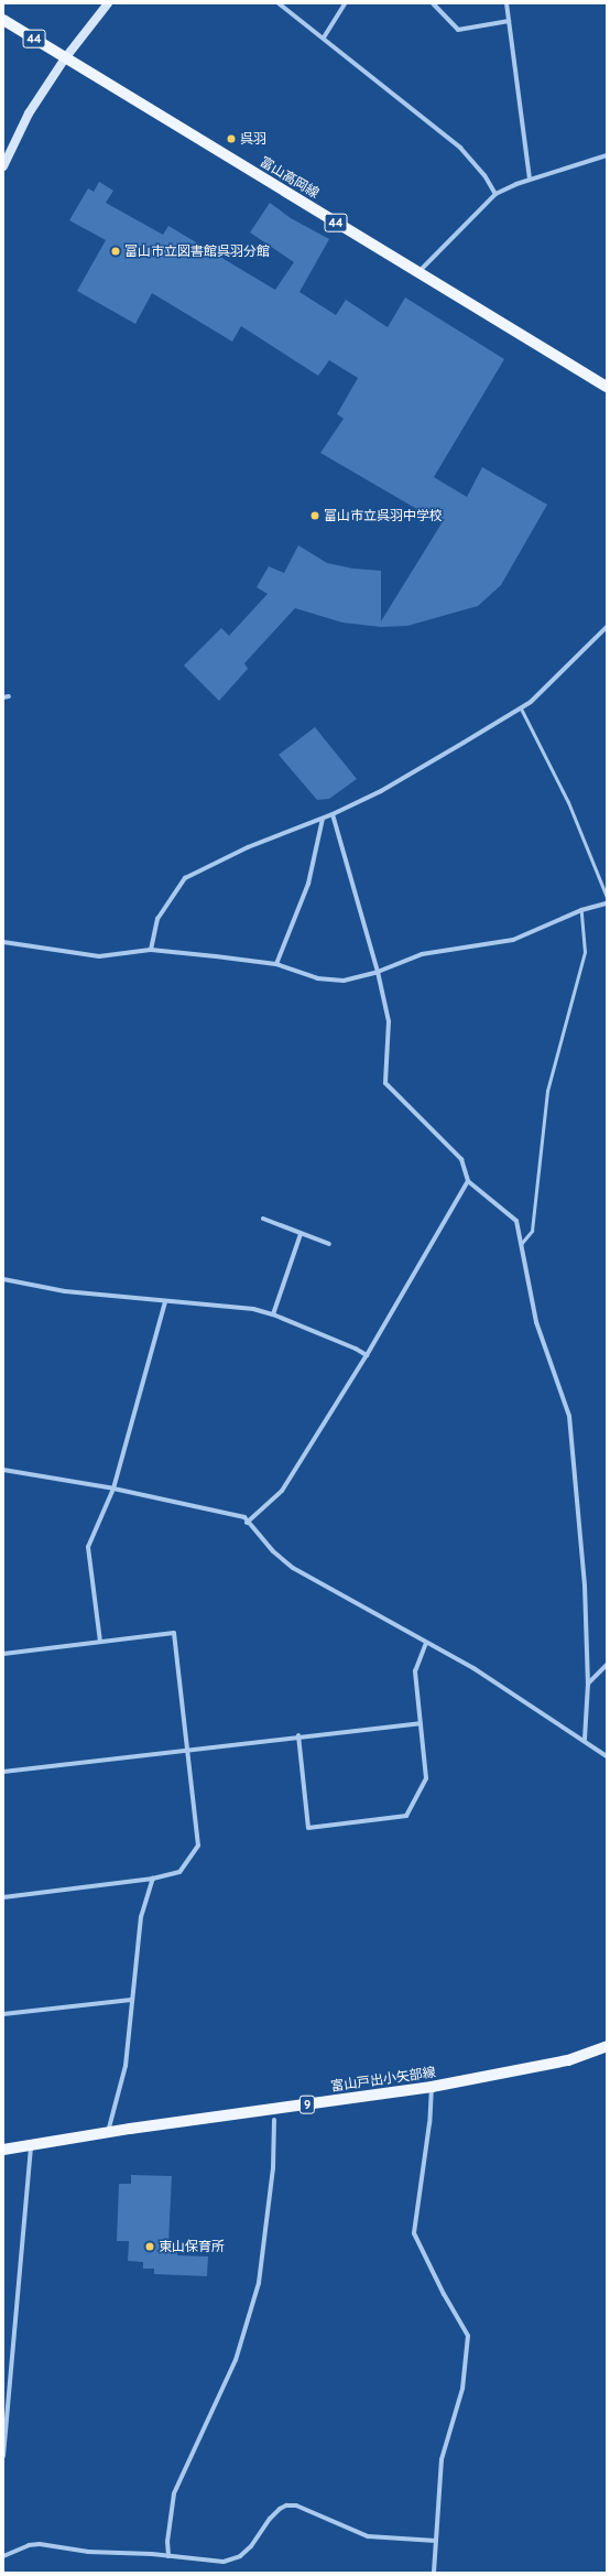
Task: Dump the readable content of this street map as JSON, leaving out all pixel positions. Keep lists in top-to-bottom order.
{
  "streets": {
    "main road": [
      "44",
      "富山高岡線",
      "富山戸出小矢部線",
      "9"
    ]
  },
  "places": [
    "呉羽",
    "富山市立図書館呉羽分館",
    "富山市立呉羽中学校",
    "東山保育所"
  ]
}
